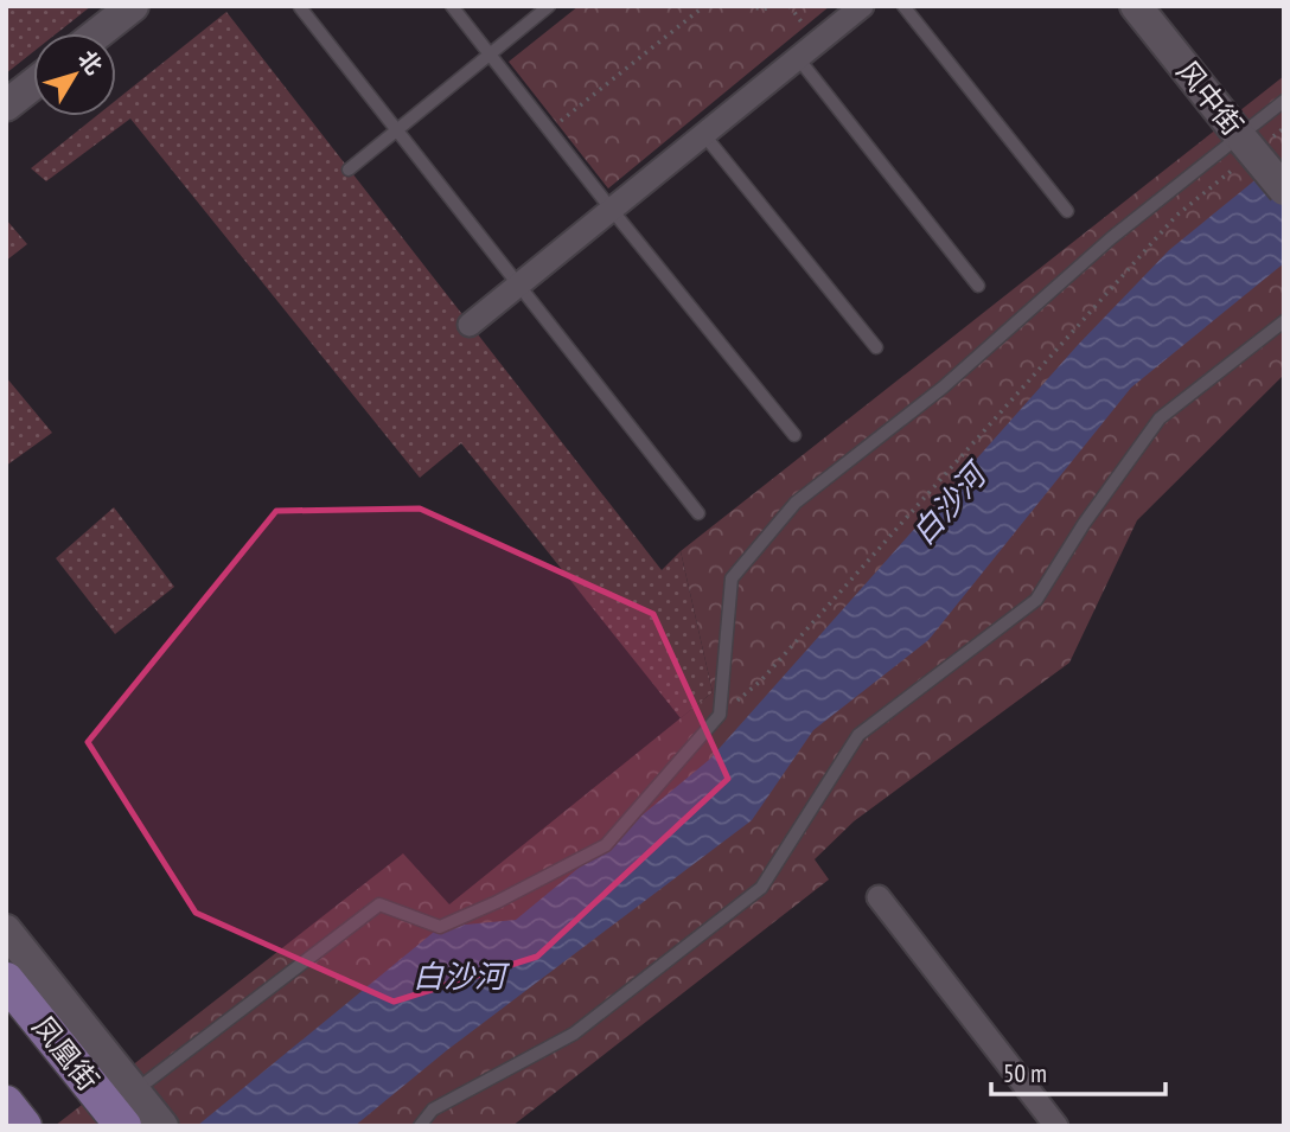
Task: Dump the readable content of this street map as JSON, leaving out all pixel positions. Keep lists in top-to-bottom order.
{
  "streets": {
    "main road": ["凤凰街"],
    "street": ["风中街"]
  },
  "water": ["白沙河"],
  "scale_bar": "50 m",
  "north": "top right"
}
